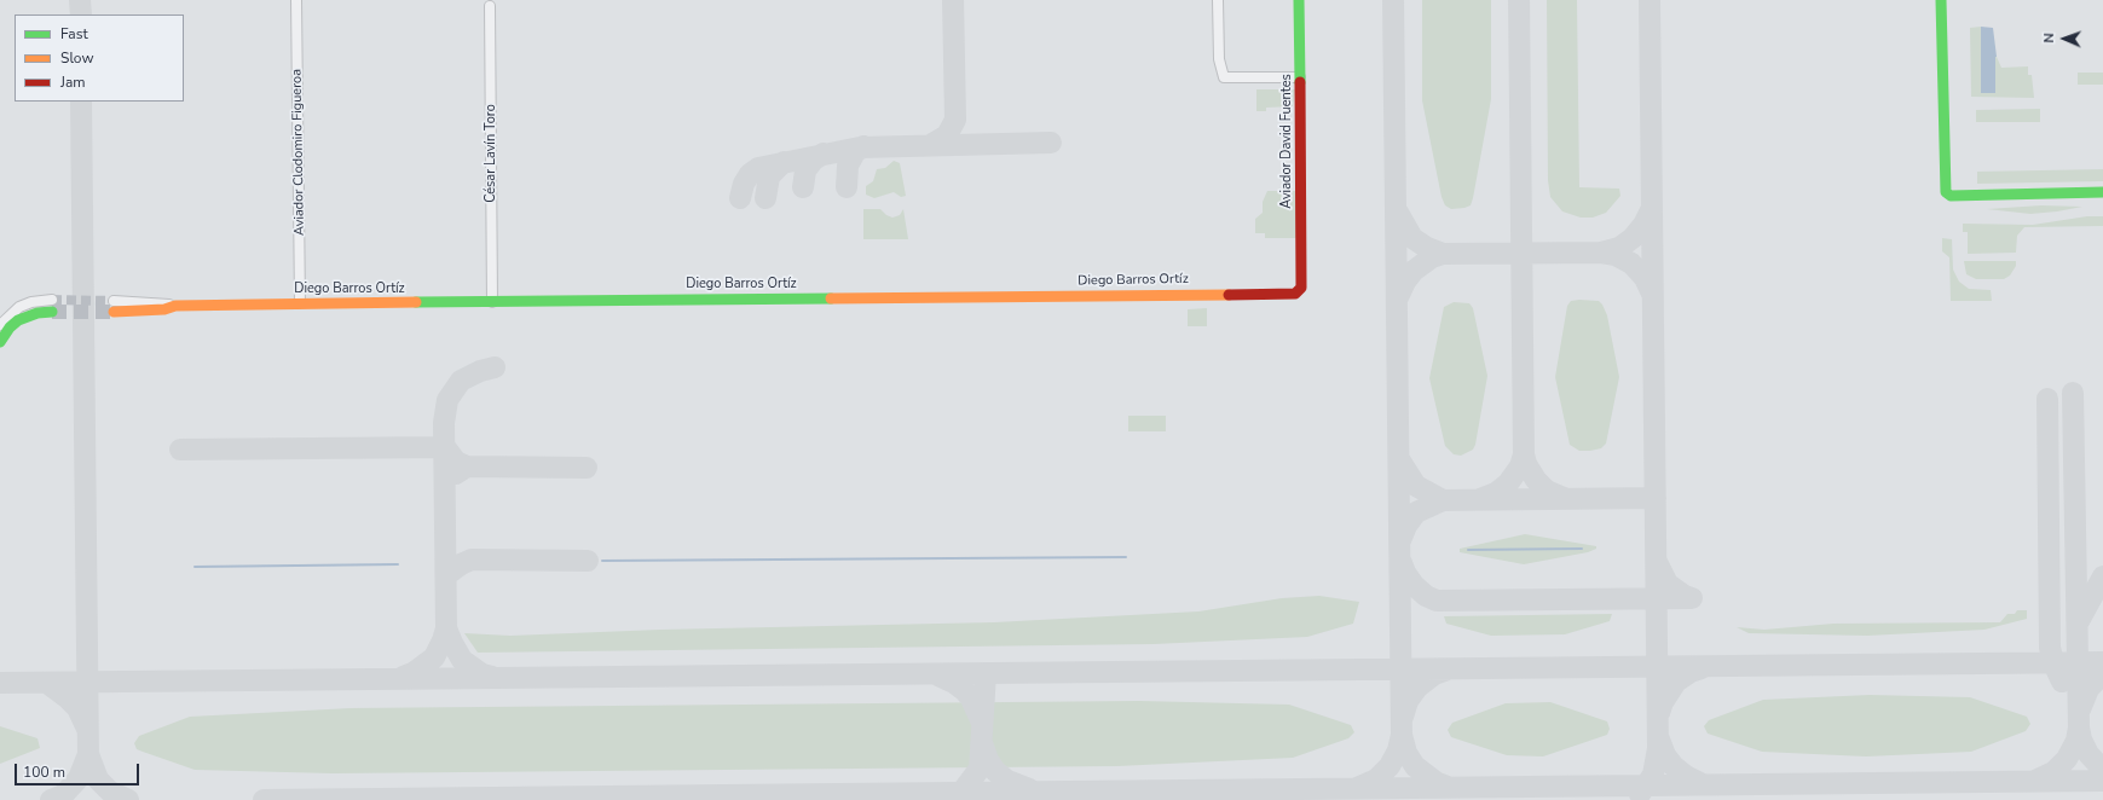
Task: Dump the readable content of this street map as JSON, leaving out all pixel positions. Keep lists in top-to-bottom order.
{
  "streets": {
    "main road": ["Aviador David Fuentes", "Diego Barros Ortíz"],
    "street": ["Aviador Clodomiro Figueroa", "César Lavín Toro"]
  },
  "crossings": [
    ["Aviador David Fuentes", "Diego Barros Ortíz"],
    ["Aviador Clodomiro Figueroa", "Diego Barros Ortíz"],
    ["César Lavín Toro", "Diego Barros Ortíz"]
  ],
  "legend": ["Fast", "Slow", "Jam"],
  "scale_bar": "100 m",
  "north": "left"
}
